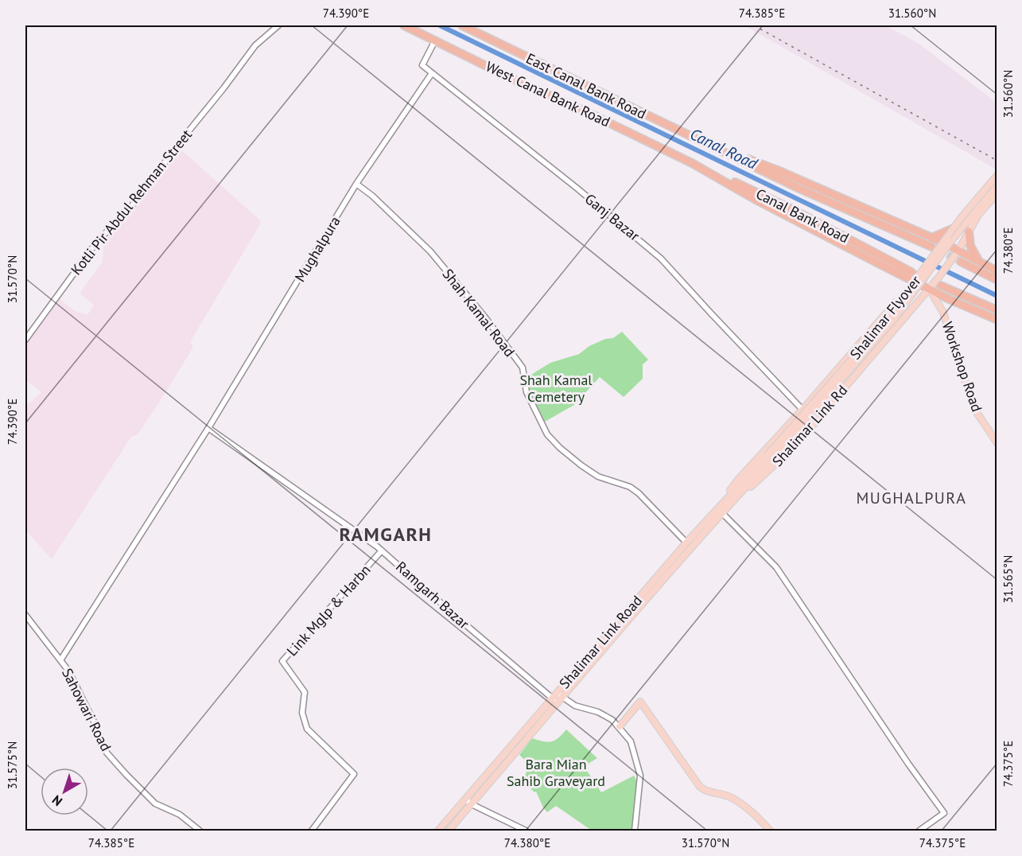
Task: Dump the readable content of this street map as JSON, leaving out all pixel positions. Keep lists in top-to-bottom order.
{
  "streets": {
    "highway": ["East Canal Bank Road", "West Canal Bank Road", "Canal Bank Road"],
    "main road": [
      "Shalimar Flyover",
      "Workshop Road",
      "Shalimar Link Rd",
      "Shalimar Link Road"
    ],
    "street": [
      "Kotli Pir Abdul Rehman Street",
      "Ganj Bazar",
      "Mughalpura",
      "Shah Kamal Road",
      "Ramgarh Bazar",
      "Link Mglp & Harbn",
      "Sahowari Road"
    ]
  },
  "crossings": [
    ["East Canal Bank Road", "Canal Bank Road"],
    ["West Canal Bank Road", "Canal Bank Road"],
    ["Canal Bank Road", "Shalimar Link Rd"],
    ["Ganj Bazar", "Mughalpura"],
    ["Ganj Bazar", "Shalimar Link Rd"],
    ["Mughalpura", "Shah Kamal Road"],
    ["Mughalpura", "Ramgarh Bazar"],
    ["Mughalpura", "Sahowari Road"],
    ["Shah Kamal Road", "Shalimar Link Road"],
    ["Shalimar Flyover", "Shalimar Link Rd"],
    ["Workshop Road", "Shalimar Link Rd"],
    ["Shalimar Link Rd", "Shalimar Link Road"],
    ["Ramgarh Bazar", "Link Mglp & Harbn"],
    ["Ramgarh Bazar", "Shalimar Link Road"]
  ],
  "districts": ["MUGHALPURA", "RAMGARH"],
  "water": ["Canal Road"],
  "parks": ["Shah Kamal Cemetery", "Bara Mian Sahib Graveyard"],
  "north": "bottom left",
  "coordinates": [
    "74.390°E",
    "74.385°E",
    "31.560°N",
    "74.380°E",
    "31.570°N",
    "31.565°N",
    "74.375°E",
    "31.575°N"
  ]
}
